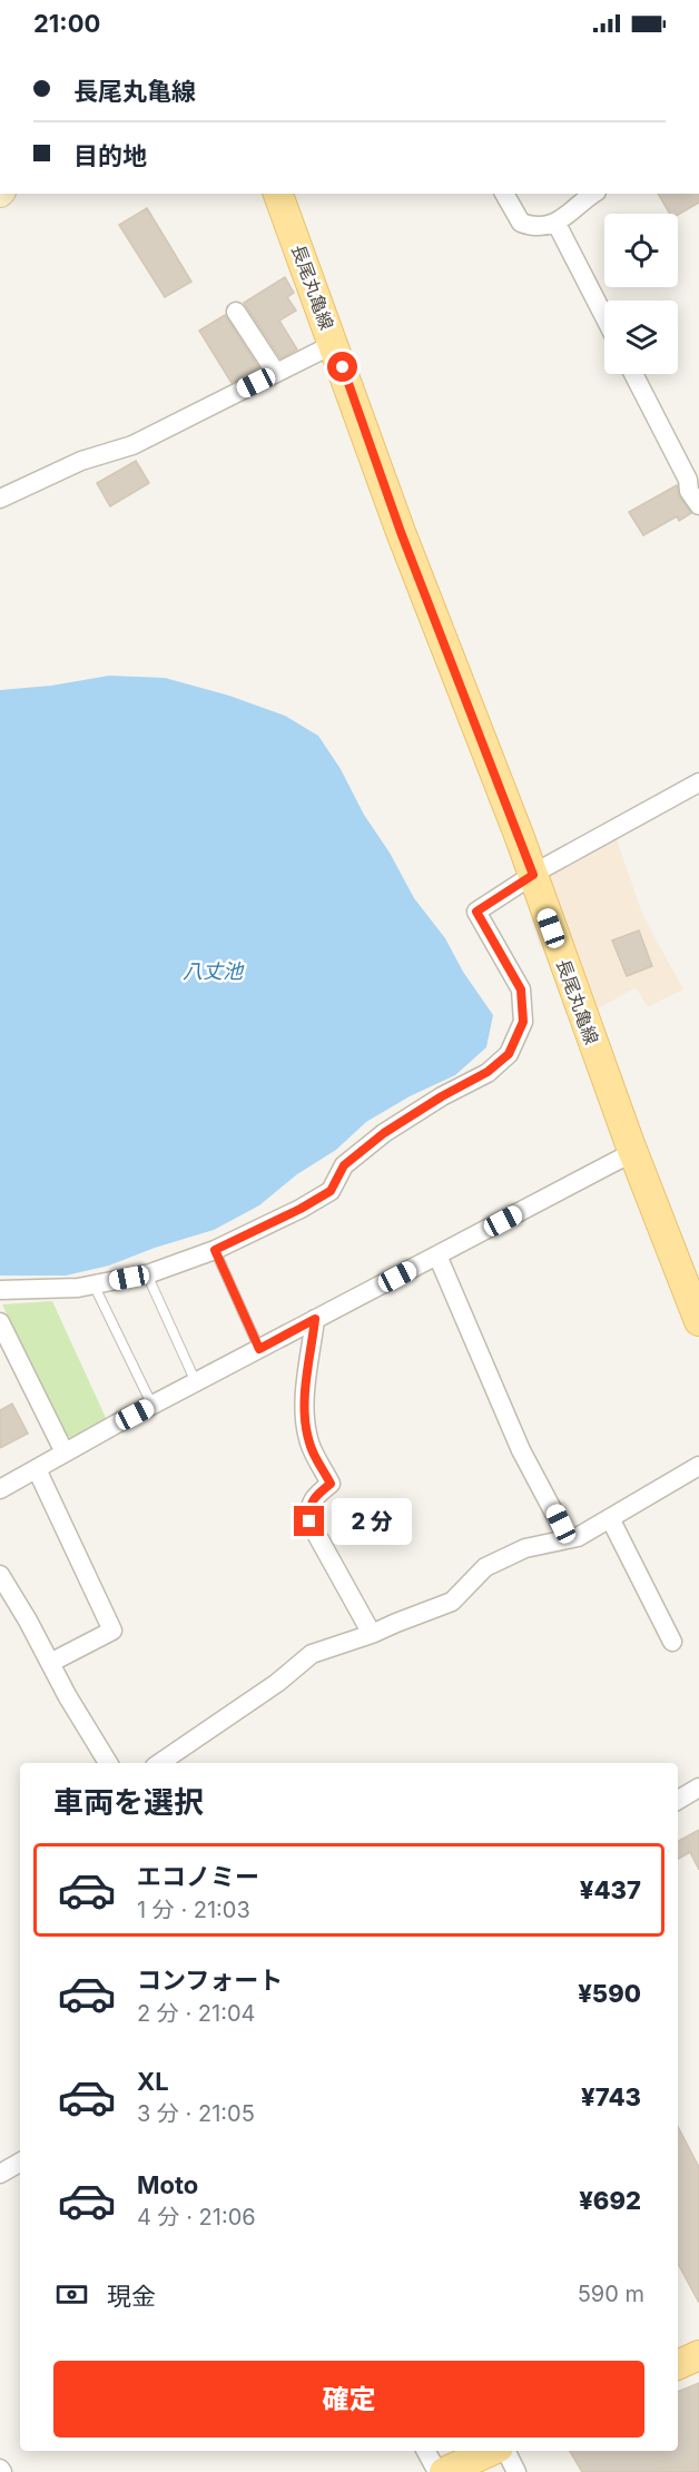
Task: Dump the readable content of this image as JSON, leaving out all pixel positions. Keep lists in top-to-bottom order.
{
  "streets": {
    "main road": ["長尾丸亀線"]
  },
  "water": ["八丈池"],
  "page": {
    "status": "21:00",
    "banner": ["長尾丸亀線", "目的地"],
    "bubble": "2 分",
    "heading": "車両を選択",
    "list": [
      {
        "name": "エコノミー",
        "note": "1 分 · 21:03",
        "value": "¥437"
      },
      {
        "name": "コンフォート",
        "note": "2 分 · 21:04",
        "value": "¥590"
      },
      {
        "name": "XL",
        "note": "3 分 · 21:05",
        "value": "¥743"
      },
      {
        "name": "Moto",
        "note": "4 分 · 21:06",
        "value": "¥692"
      }
    ],
    "pay": ["現金", "590 m"],
    "buttons": "確定"
  }
}
